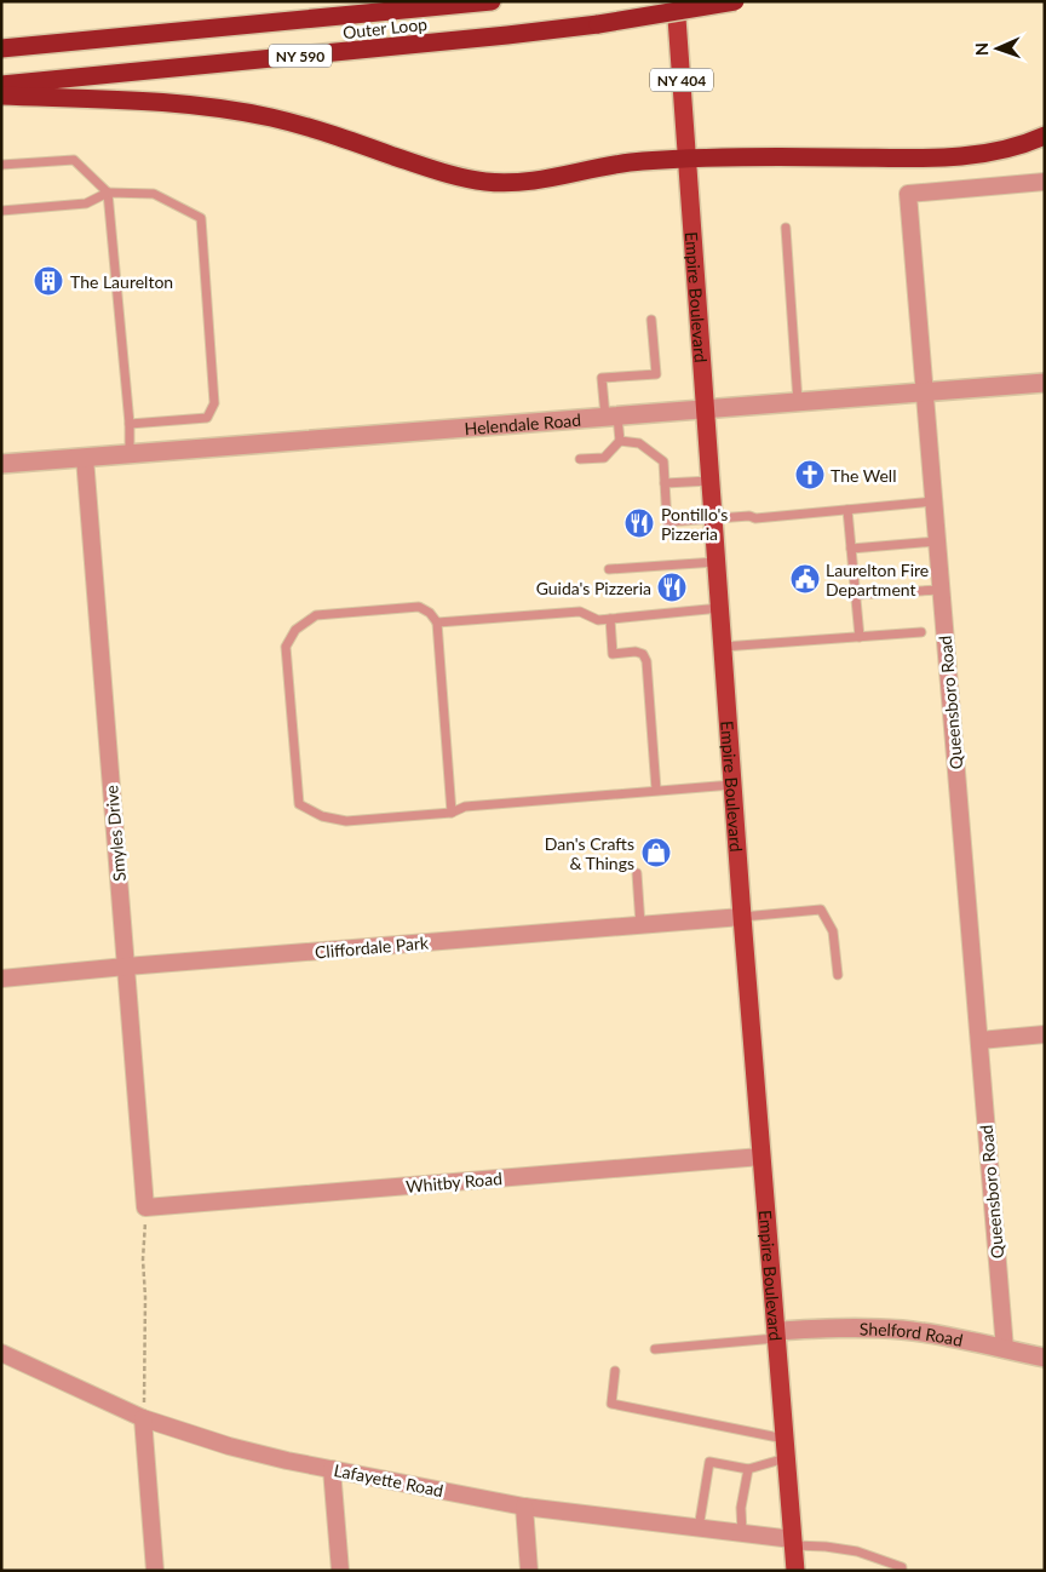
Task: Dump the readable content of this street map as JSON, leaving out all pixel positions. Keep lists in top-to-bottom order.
{
  "streets": {
    "highway": ["Outer Loop", "NY 590"],
    "main road": ["NY 404", "Empire Boulevard"],
    "street": [
      "Helendale Road",
      "Queensboro Road",
      "Smyles Drive",
      "Cliffordale Park",
      "Whitby Road",
      "Shelford Road",
      "Lafayette Road"
    ]
  },
  "crossings": [
    ["Empire Boulevard", "Helendale Road"],
    ["Empire Boulevard", "Cliffordale Park"],
    ["Empire Boulevard", "Whitby Road"],
    ["Empire Boulevard", "Shelford Road"],
    ["Empire Boulevard", "Lafayette Road"],
    ["Helendale Road", "Queensboro Road"],
    ["Helendale Road", "Smyles Drive"],
    ["Queensboro Road", "Shelford Road"],
    ["Smyles Drive", "Cliffordale Park"],
    ["Smyles Drive", "Whitby Road"]
  ],
  "places": {
    "building": ["The Laurelton"],
    "church": ["The Well"],
    "restaurant": ["Pontillo's Pizzeria", "Guida's Pizzeria"],
    "public building": ["Laurelton Fire Department"],
    "shop": ["Dan's Crafts & Things"]
  },
  "north": "left"
}
